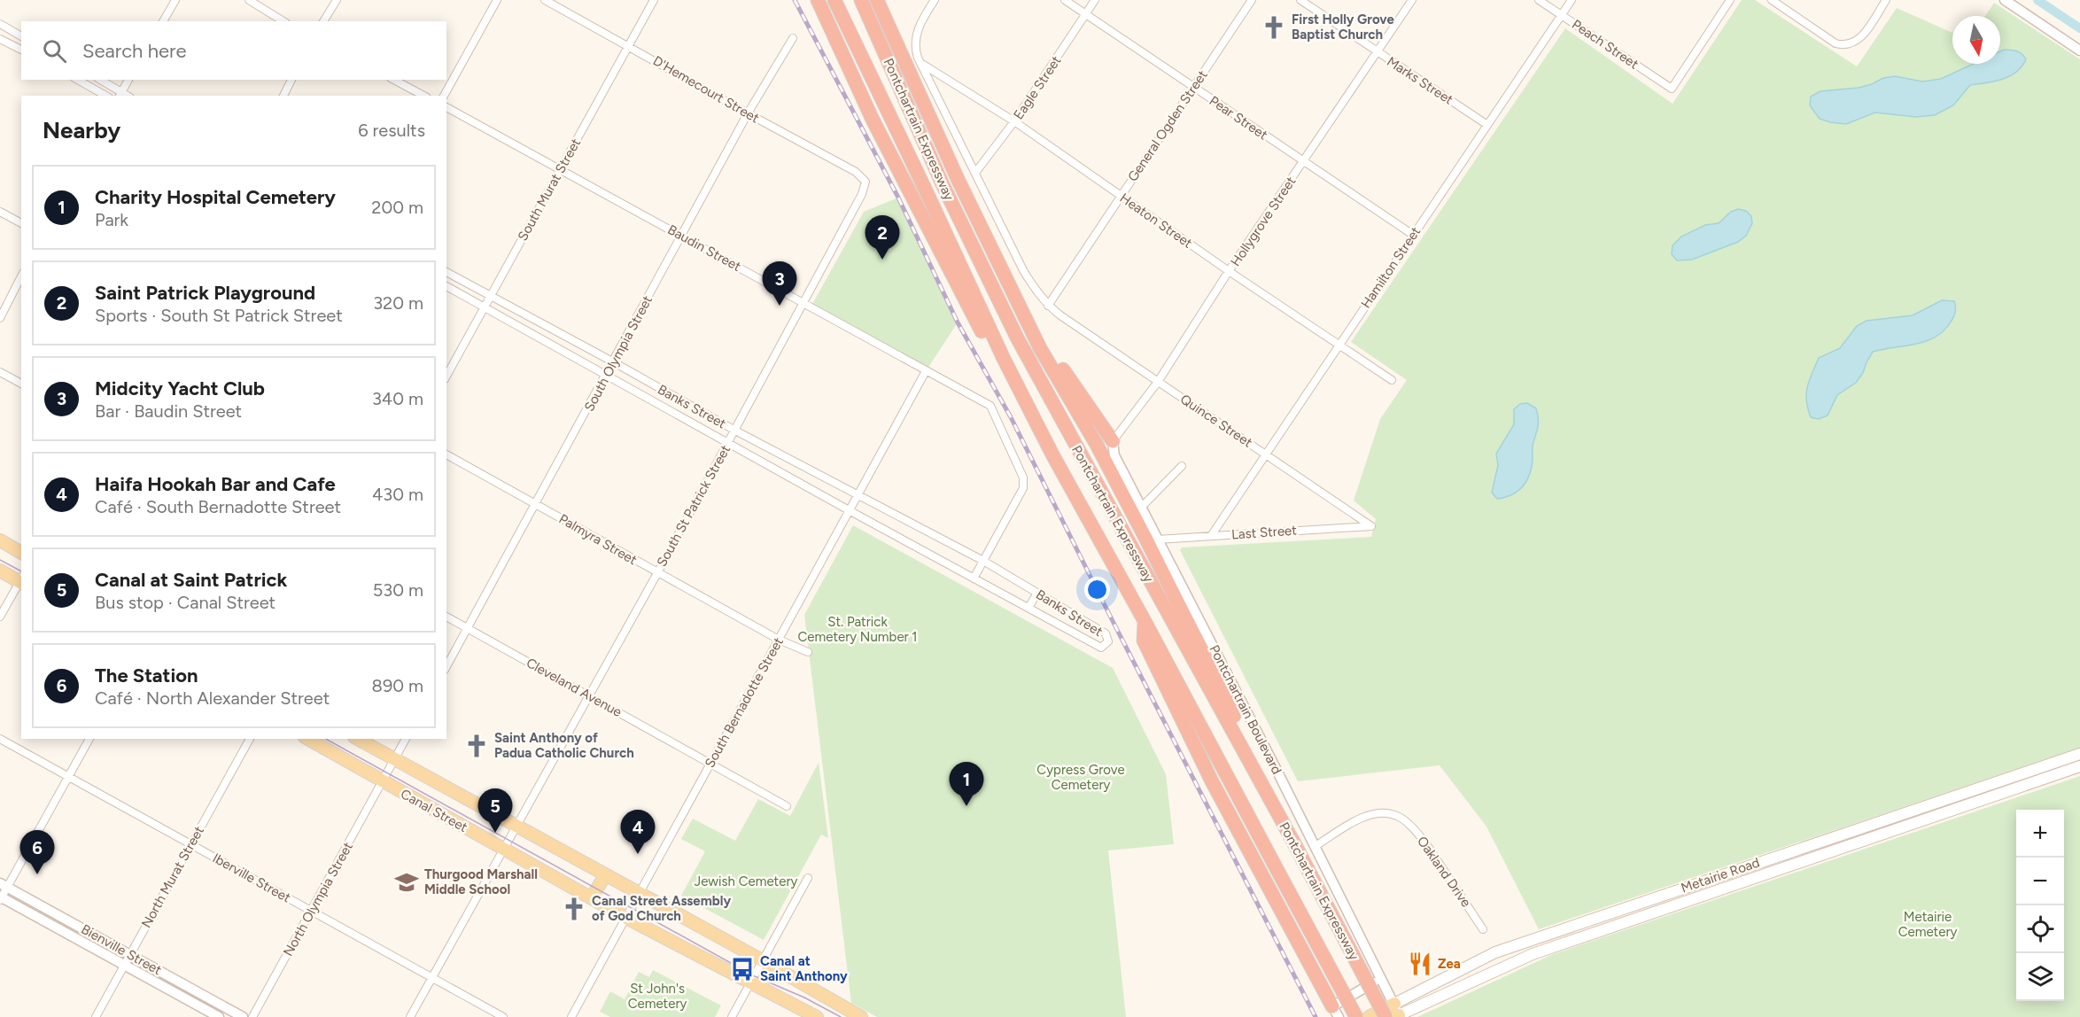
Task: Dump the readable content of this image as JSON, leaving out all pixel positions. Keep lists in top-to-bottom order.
{
  "streets": {
    "highway": ["Pontchartrain Expressway"],
    "main road": ["Canal Street", "Metairie Road"],
    "street": [
      "Peach Street",
      "Marks Street",
      "Eagle Street",
      "D'Hemecourt Street",
      "Pear Street",
      "General Ogden Street",
      "South Murat Street",
      "Heaton Street",
      "Hollygrove Street",
      "Baudin Street",
      "Hamilton Street",
      "South Olympia Street",
      "Banks Street",
      "Quince Street",
      "South St Patrick Street",
      "Last Street",
      "Palmyra Street",
      "Cleveland Avenue",
      "South Bernadotte Street",
      "Pontchartrain Boulevard",
      "Oakland Drive",
      "North Murat Street",
      "Iberville Street",
      "North Olympia Street",
      "Bienville Street"
    ]
  },
  "crossings": [
    ["Peach Street", "Hamilton Street"],
    ["Marks Street", "Hollygrove Street"],
    ["Marks Street", "Hamilton Street"],
    ["Eagle Street", "Pear Street"],
    ["Eagle Street", "Heaton Street"],
    ["Eagle Street", "Quince Street"],
    ["D'Hemecourt Street", "South Murat Street"],
    ["D'Hemecourt Street", "South Olympia Street"],
    ["D'Hemecourt Street", "South St Patrick Street"],
    ["Pear Street", "General Ogden Street"],
    ["Pear Street", "Hollygrove Street"],
    ["Pear Street", "Hamilton Street"],
    ["General Ogden Street", "Heaton Street"],
    ["General Ogden Street", "Quince Street"],
    ["Pontchartrain Expressway", "Pontchartrain Boulevard"],
    ["Pontchartrain Expressway", "Metairie Road"],
    ["South Murat Street", "Baudin Street"],
    ["South Murat Street", "Banks Street"],
    ["Heaton Street", "Hollygrove Street"],
    ["Heaton Street", "Hamilton Street"],
    ["Heaton Street", "Quince Street"],
    ["Hollygrove Street", "Quince Street"],
    ["Hollygrove Street", "Pontchartrain Boulevard"],
    ["Baudin Street", "South Olympia Street"],
    ["Baudin Street", "Banks Street"],
    ["Baudin Street", "South St Patrick Street"],
    ["Baudin Street", "South Bernadotte Street"],
    ["Hamilton Street", "Quince Street"],
    ["Hamilton Street", "Last Street"],
    ["South Olympia Street", "Banks Street"],
    ["South Olympia Street", "Palmyra Street"],
    ["South Olympia Street", "Cleveland Avenue"],
    ["Banks Street", "South St Patrick Street"],
    ["Banks Street", "South Bernadotte Street"],
    ["Quince Street", "Last Street"],
    ["South St Patrick Street", "Palmyra Street"],
    ["South St Patrick Street", "Cleveland Avenue"],
    ["South St Patrick Street", "Canal Street"],
    ["South St Patrick Street", "Iberville Street"],
    ["Last Street", "Pontchartrain Boulevard"],
    ["Palmyra Street", "South Bernadotte Street"],
    ["Cleveland Avenue", "South Bernadotte Street"],
    ["South Bernadotte Street", "Canal Street"],
    ["Pontchartrain Boulevard", "Oakland Drive"],
    ["Pontchartrain Boulevard", "Metairie Road"],
    ["Canal Street", "North Olympia Street"],
    ["North Murat Street", "Iberville Street"],
    ["North Murat Street", "Bienville Street"],
    ["Iberville Street", "North Olympia Street"]
  ],
  "parks": [
    "St. Patrick Cemetery Number 1",
    "Cypress Grove Cemetery",
    "Jewish Cemetery",
    "Metairie Cemetery",
    "St John's Cemetery"
  ],
  "places": {
    "church": ["First Holly Grove Baptist Church", "Saint Anthony of Padua Catholic Church", "Canal Street Assembly of God Church"],
    "school or university": ["Thurgood Marshall Middle School"],
    "restaurant": ["Zea"],
    "bus stop": ["Canal at Saint Anthony"]
  },
  "north": "bottom",
  "page": {
    "search": "Search here",
    "heading": ["Nearby", "6 results"],
    "list": [
      {
        "mark": "1",
        "name": "Charity Hospital Cemetery",
        "note": "Park",
        "value": "200 m"
      },
      {
        "mark": "2",
        "name": "Saint Patrick Playground",
        "note": "Sports · South St Patrick Street",
        "value": "320 m"
      },
      {
        "mark": "3",
        "name": "Midcity Yacht Club",
        "note": "Bar · Baudin Street",
        "value": "340 m"
      },
      {
        "mark": "4",
        "name": "Haifa Hookah Bar and Cafe",
        "note": "Café · South Bernadotte Street",
        "value": "430 m"
      },
      {
        "mark": "5",
        "name": "Canal at Saint Patrick",
        "note": "Bus stop · Canal Street",
        "value": "530 m"
      },
      {
        "mark": "6",
        "name": "The Station",
        "note": "Café · North Alexander Street",
        "value": "890 m"
      }
    ],
    "pins": [
      "2",
      "3",
      "1",
      "5",
      "4",
      "6"
    ],
    "map_buttons": ["+", "−"]
  }
}
